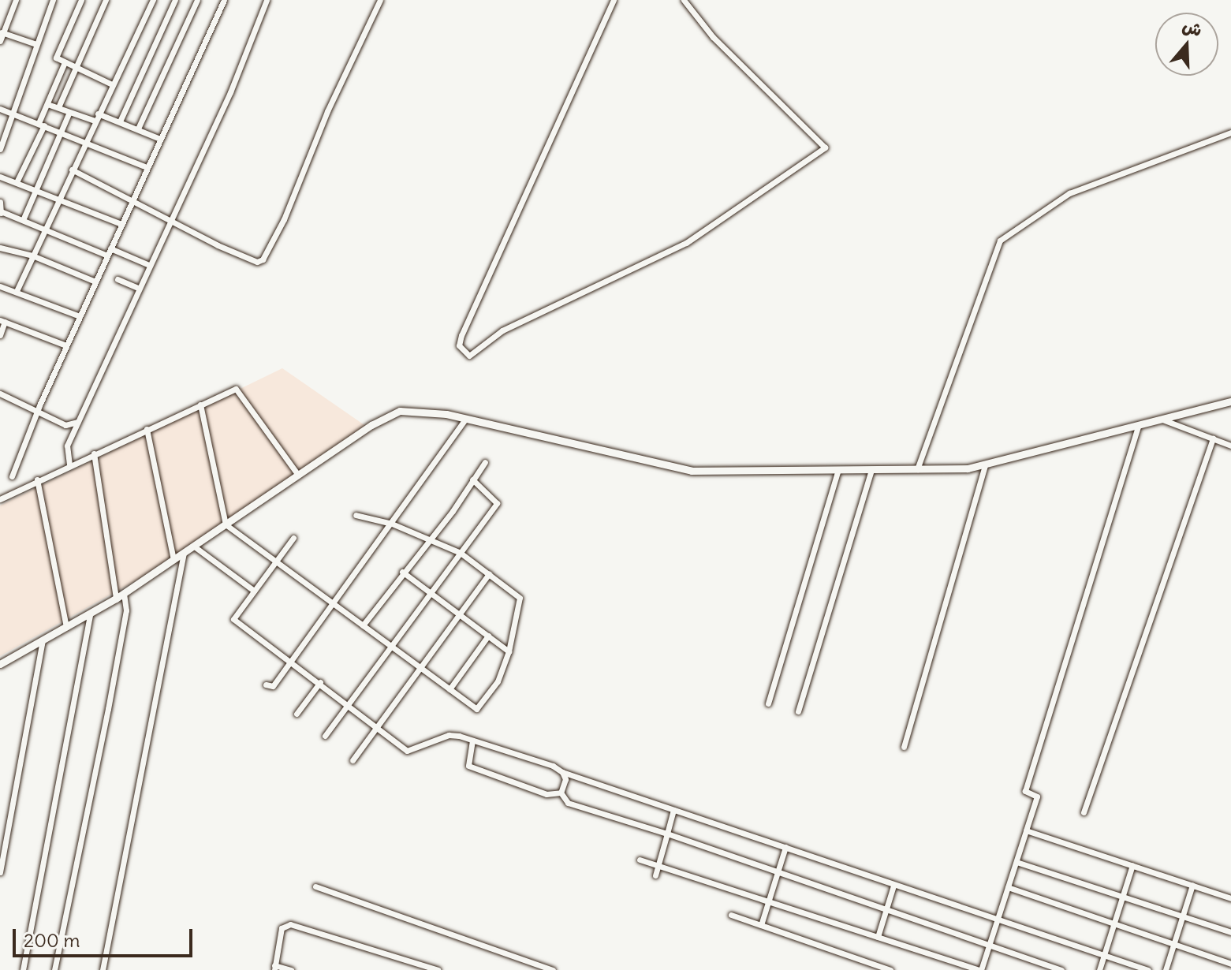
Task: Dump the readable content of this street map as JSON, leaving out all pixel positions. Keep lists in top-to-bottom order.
{
  "scale_bar": "200 m",
  "north": "top"
}
